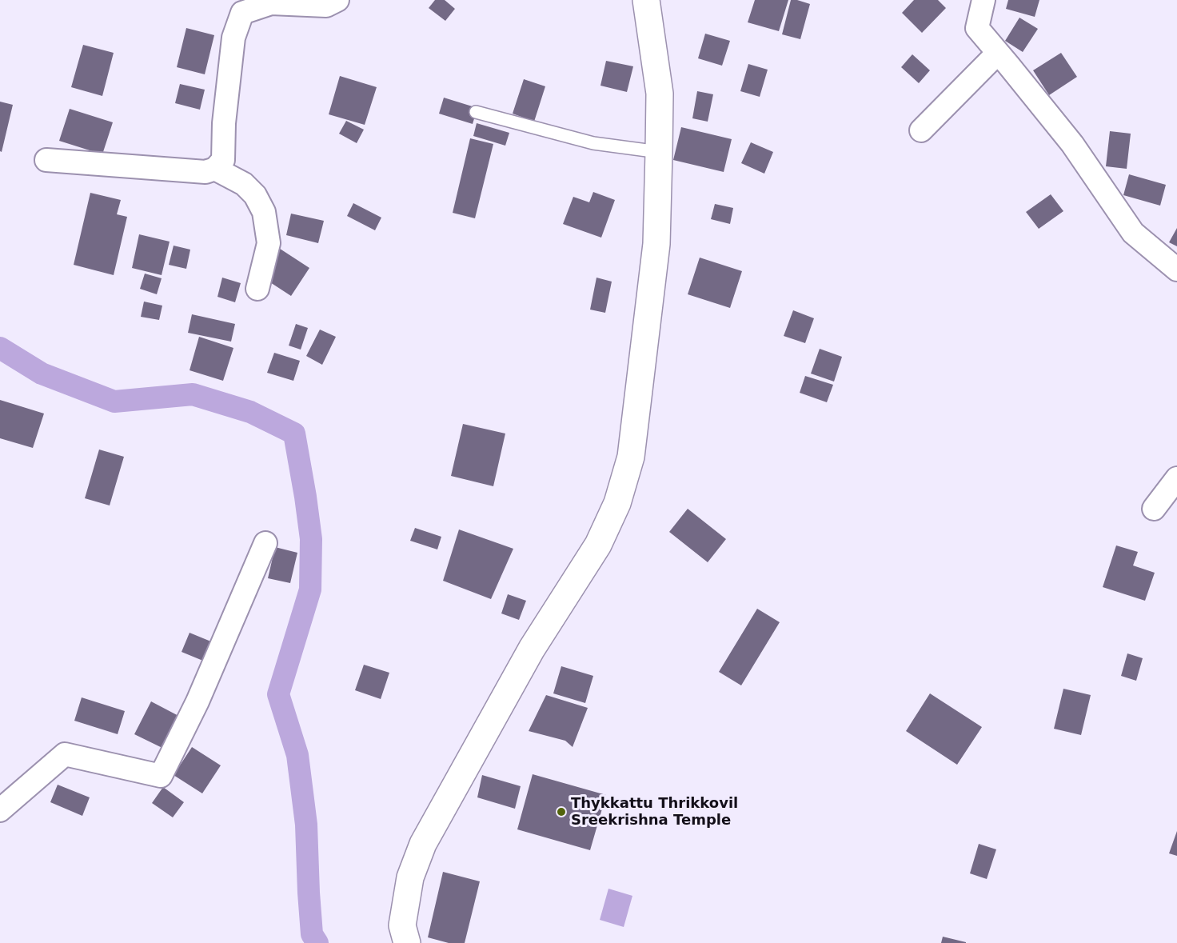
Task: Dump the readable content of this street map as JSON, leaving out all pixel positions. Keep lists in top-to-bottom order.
{
  "places": ["Thykkattu Thrikkovil Sreekrishna Temple"]
}
